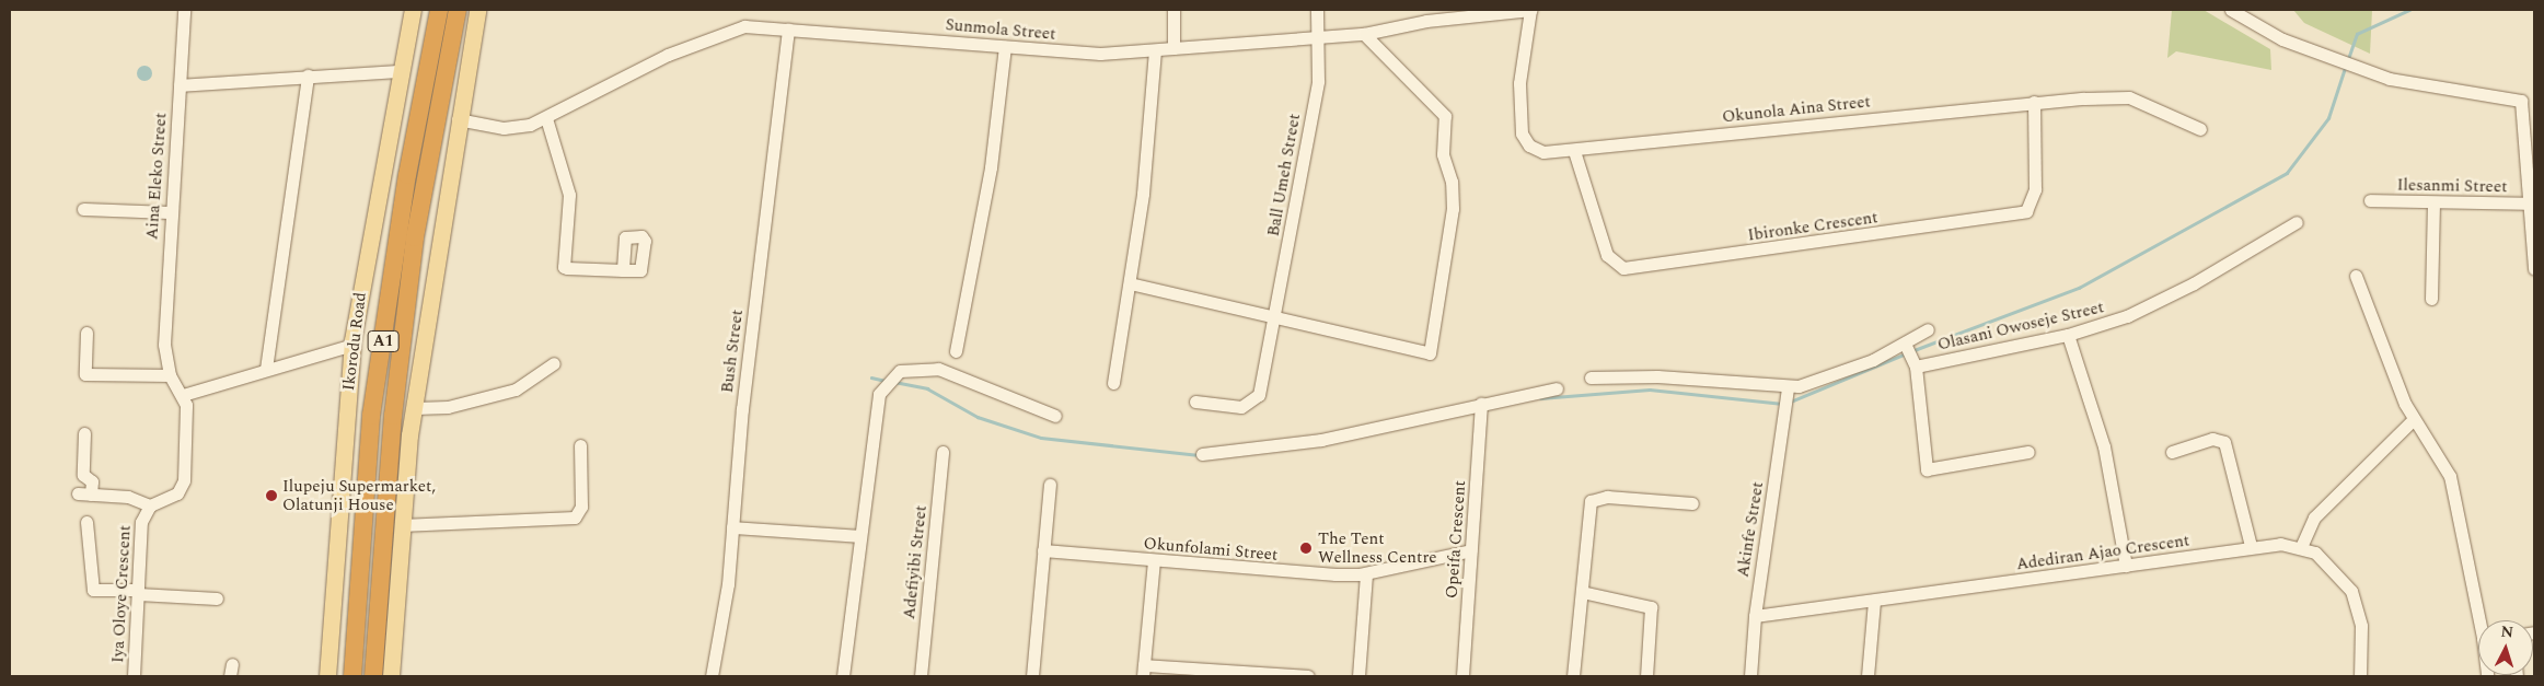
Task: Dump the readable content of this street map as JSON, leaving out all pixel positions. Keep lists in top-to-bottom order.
{
  "streets": {
    "highway": ["Ikorodu Road", "A1"],
    "street": [
      "Sunmola Street",
      "Okunola Aina Street",
      "Ball Umeh Street",
      "Aina Eleko Street",
      "Ilesanmi Street",
      "Ibironke Crescent",
      "Olasani Owoseje Street",
      "Bush Street",
      "Akinfe Street",
      "Opeifa Crescent",
      "Okunfolami Street",
      "Adediran Ajao Crescent",
      "Adefiyibi Street",
      "Iya Oloye Crescent"
    ]
  },
  "crossings": [
    ["Sunmola Street", "Okunola Aina Street"],
    ["Sunmola Street", "Ball Umeh Street"],
    ["Sunmola Street", "Bush Street"],
    ["Okunola Aina Street", "Ibironke Crescent"],
    ["Akinfe Street", "Adediran Ajao Crescent"],
    ["Opeifa Crescent", "Okunfolami Street"]
  ],
  "places": ["Ilupeju Supermarket, Olatunji House", "The Tent Wellness Centre"],
  "north": "top"
}
